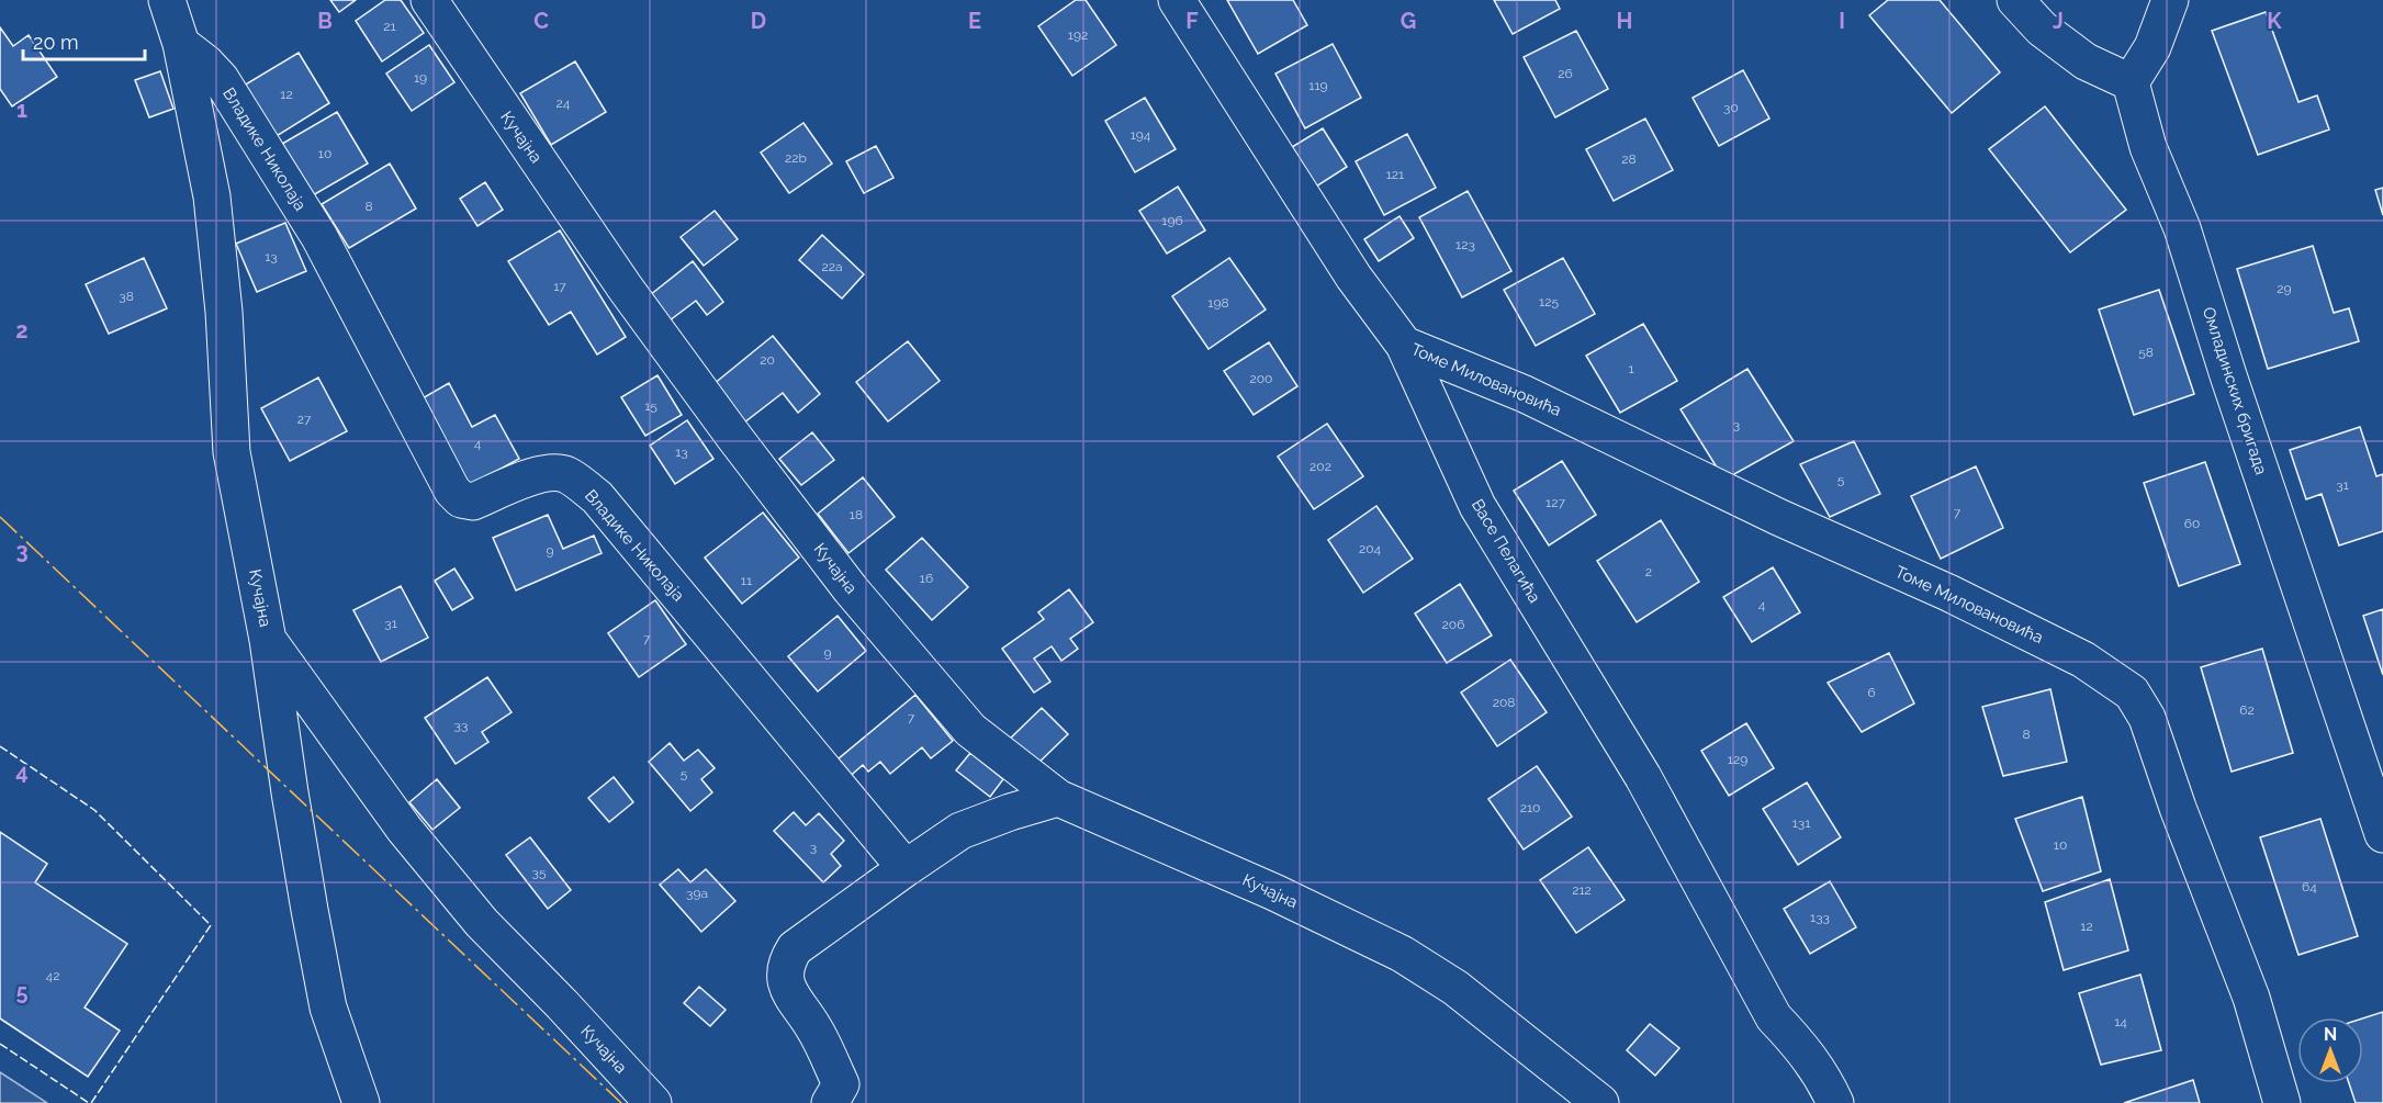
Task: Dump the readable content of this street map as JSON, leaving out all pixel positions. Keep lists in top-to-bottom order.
{
  "streets": {
    "street": [
      "Кучајна",
      "Владике Николаја",
      "Томе Миловановића",
      "Омладинских бригада",
      "Васе Пелагића"
    ]
  },
  "crossings": [
    ["Кучајна", "Владике Николаја"],
    ["Томе Миловановића", "Васе Пелагића"]
  ],
  "house_numbers": [
    "21",
    "192",
    "26",
    "19",
    "119",
    "12",
    "24",
    "30",
    "194",
    "10",
    "22b",
    "28",
    "121",
    "8",
    "196",
    "123",
    "13",
    "22a",
    "17",
    "29",
    "38",
    "125",
    "198",
    "58",
    "20",
    "1",
    "200",
    "15",
    "27",
    "3",
    "4",
    "13",
    "202",
    "5",
    "31",
    "127",
    "7",
    "18",
    "60",
    "204",
    "9",
    "2",
    "16",
    "11",
    "4",
    "31",
    "206",
    "7",
    "9",
    "6",
    "208",
    "62",
    "7",
    "33",
    "8",
    "129",
    "5",
    "210",
    "131",
    "10",
    "3",
    "35",
    "64",
    "212",
    "39a",
    "133",
    "12",
    "42",
    "14"
  ],
  "scale_bar": "20 m",
  "north": "top",
  "grid": {
    "columns": [
      "B",
      "C",
      "D",
      "E",
      "F",
      "G",
      "H",
      "I",
      "J",
      "K"
    ],
    "rows": [
      "1",
      "2",
      "3",
      "4",
      "5"
    ]
  }
}
